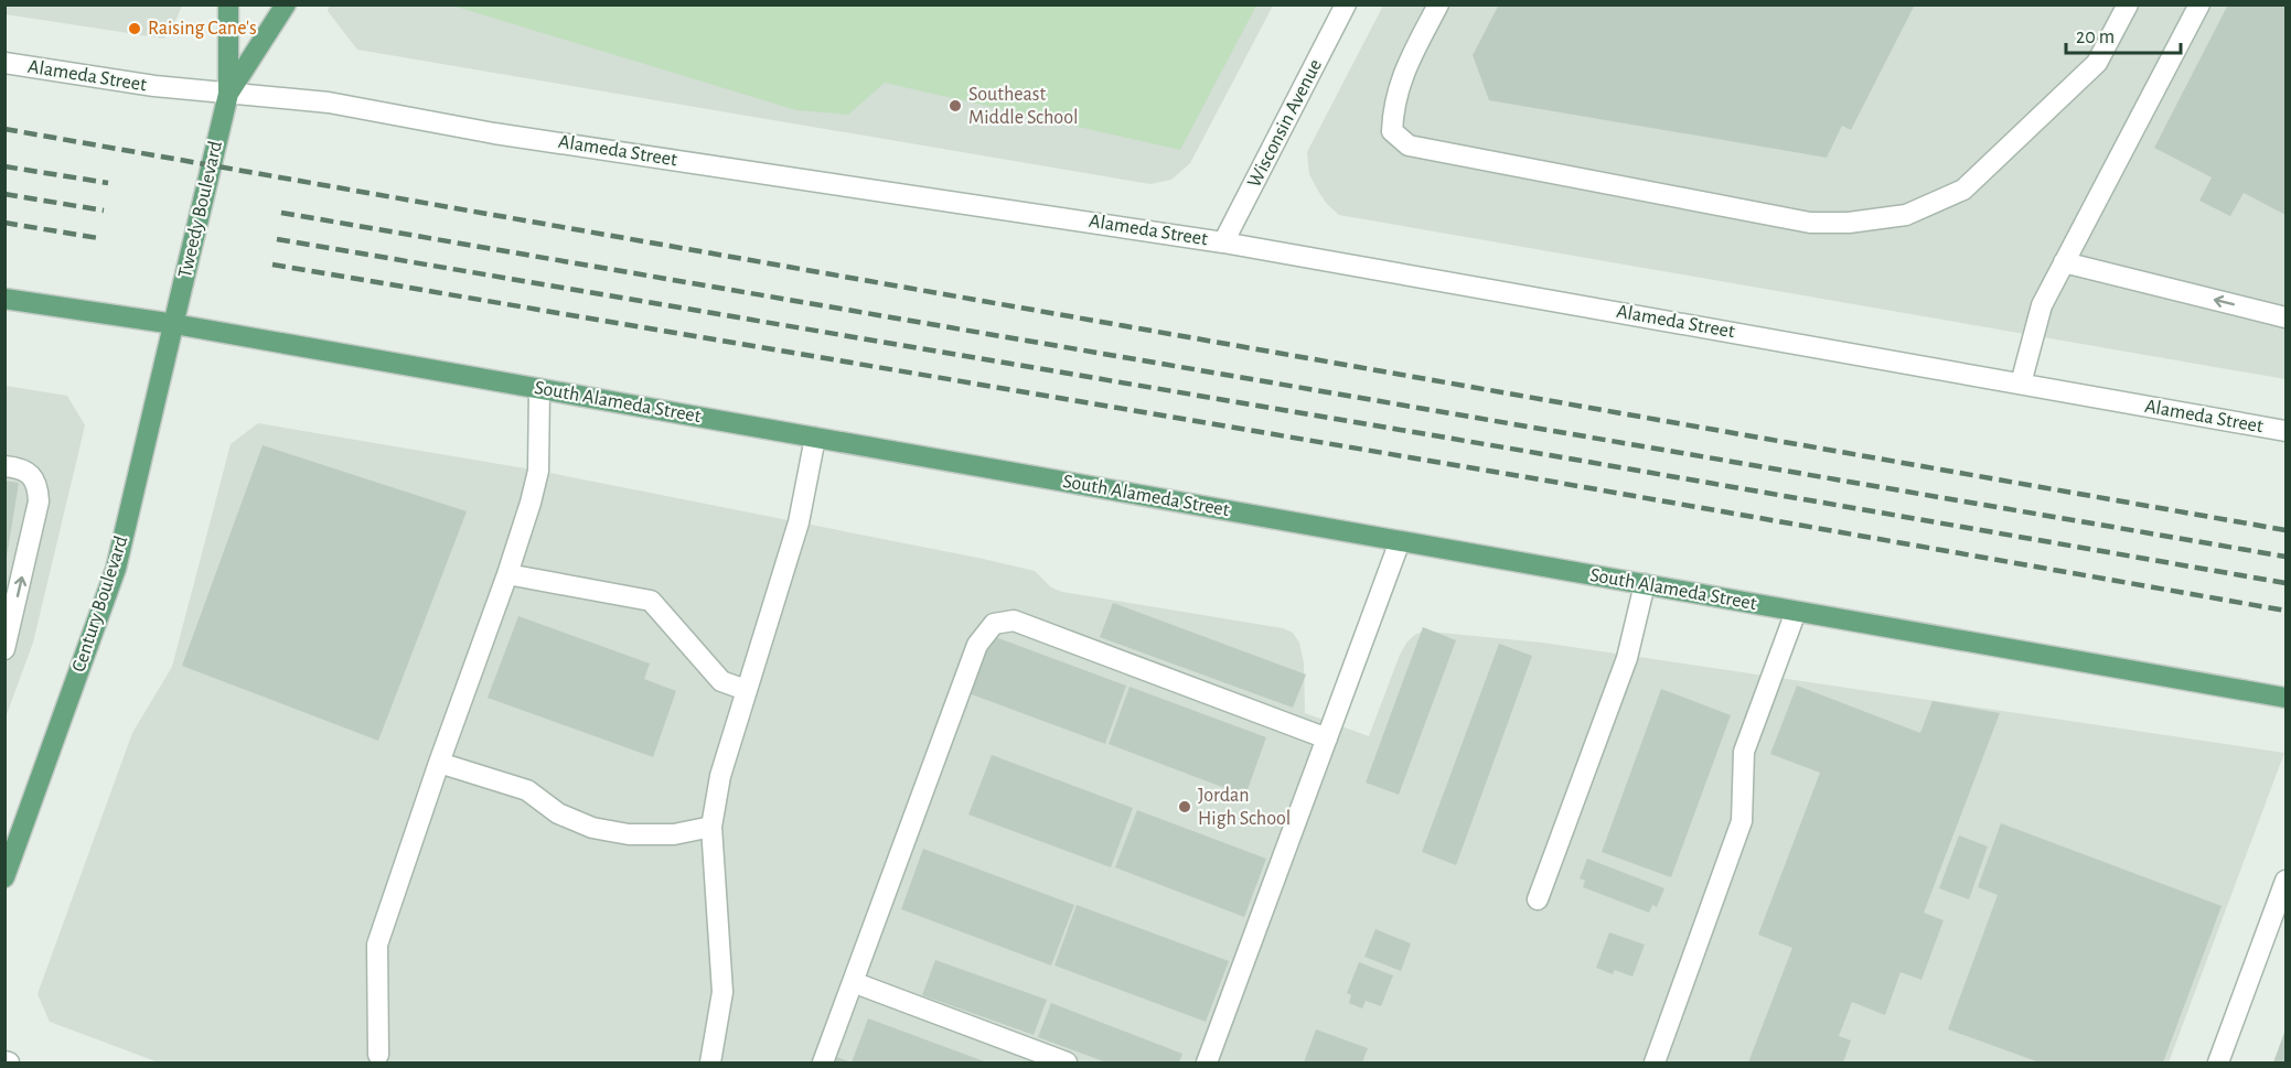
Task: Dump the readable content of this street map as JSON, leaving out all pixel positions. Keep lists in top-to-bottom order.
{
  "streets": {
    "main road": ["Tweedy Boulevard", "South Alameda Street", "Century Boulevard"],
    "street": ["Alameda Street", "Wisconsin Avenue"]
  },
  "crossings": [
    ["Alameda Street", "Wisconsin Avenue"],
    ["Alameda Street", "Tweedy Boulevard"],
    ["Tweedy Boulevard", "South Alameda Street"],
    ["Tweedy Boulevard", "Century Boulevard"],
    ["South Alameda Street", "Century Boulevard"]
  ],
  "places": ["Raising Cane's", "Southeast Middle School", "Jordan High School"],
  "scale_bar": "20 m"
}
